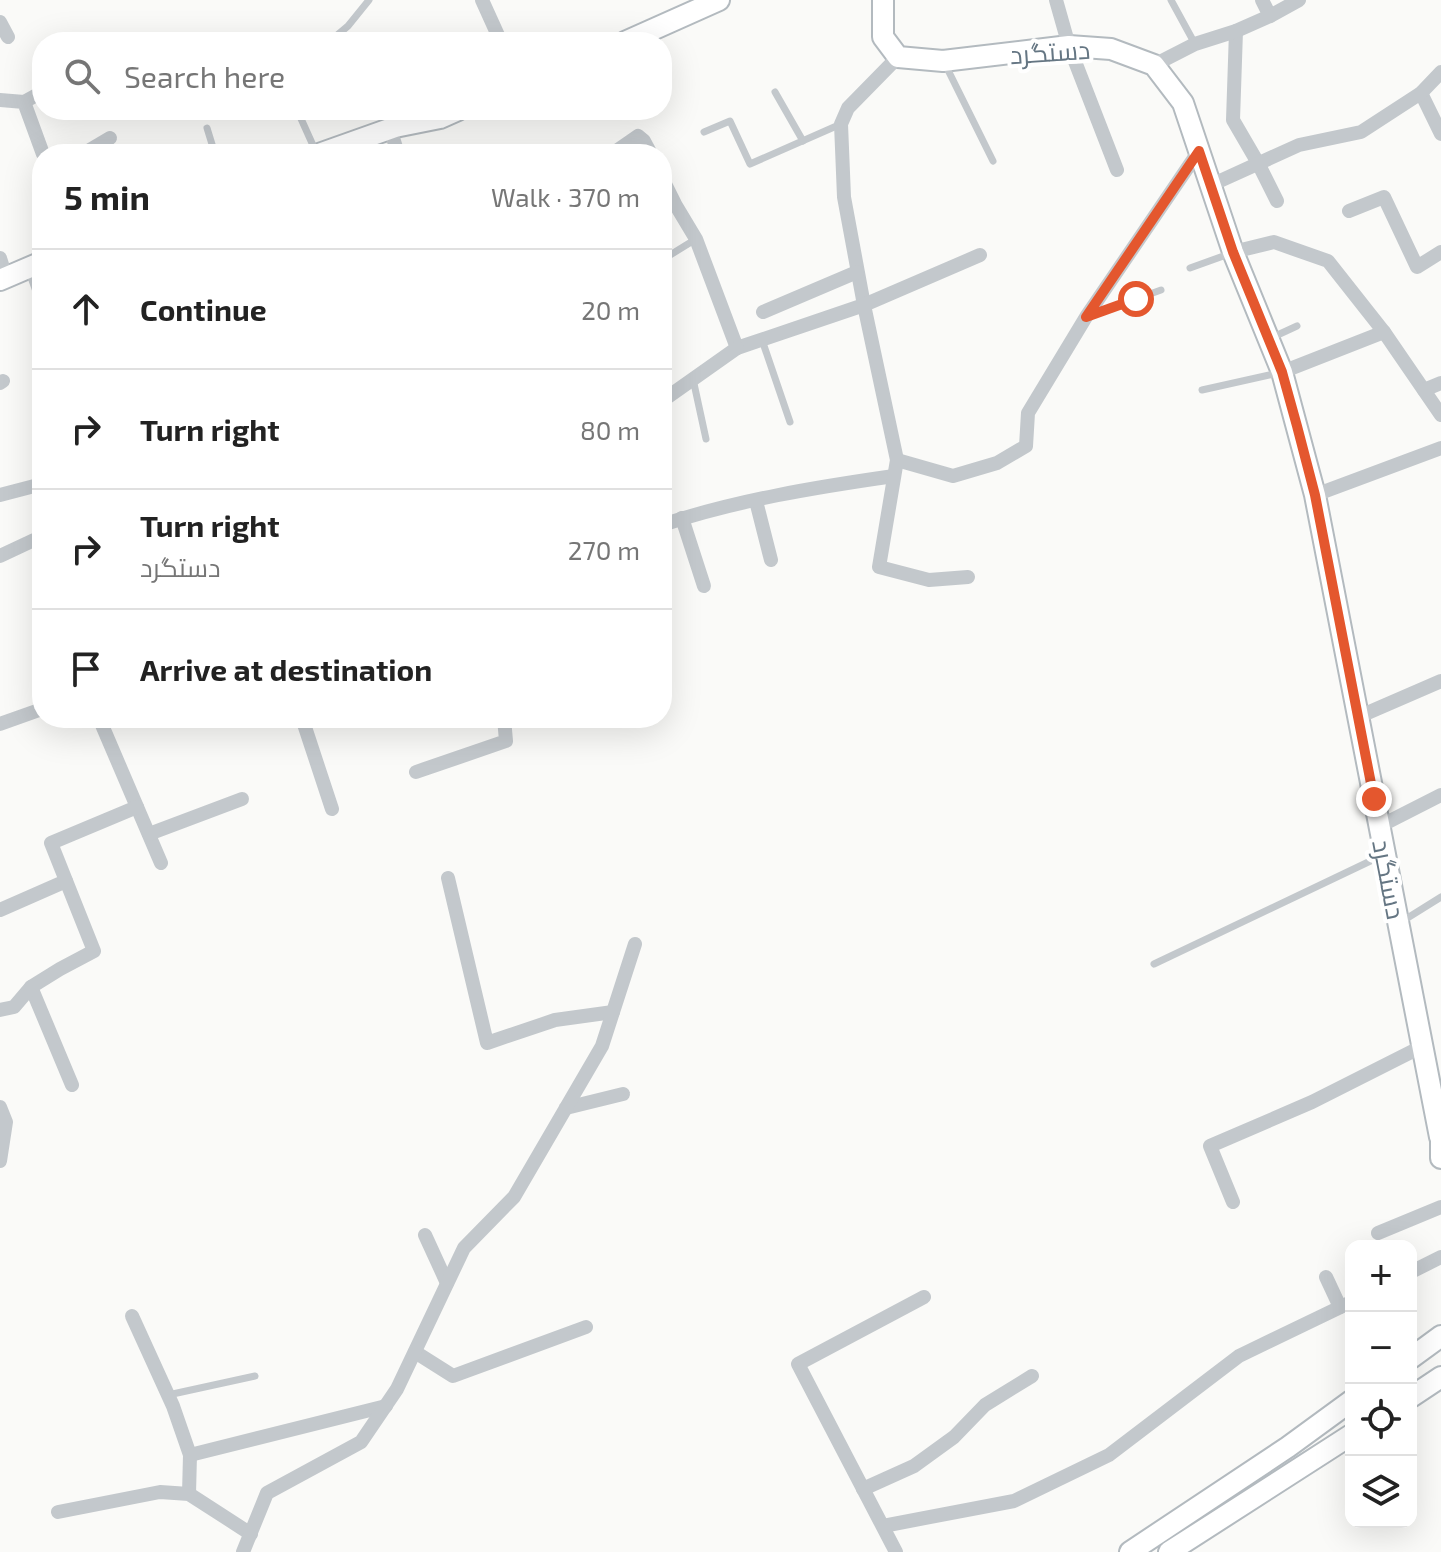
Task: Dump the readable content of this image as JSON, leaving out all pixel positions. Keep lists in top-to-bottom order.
{
  "streets": {
    "main road": ["دستگرد"]
  },
  "page": {
    "search": "Search here",
    "heading": ["5 min", "Walk · 370 m"],
    "list": [
      ["Continue", "20 m"],
      ["Turn right", "80 m"],
      ["Turn right", "دستگرد", "270 m"],
      "Arrive at destination"
    ],
    "map_buttons": ["+", "−"]
  }
}
